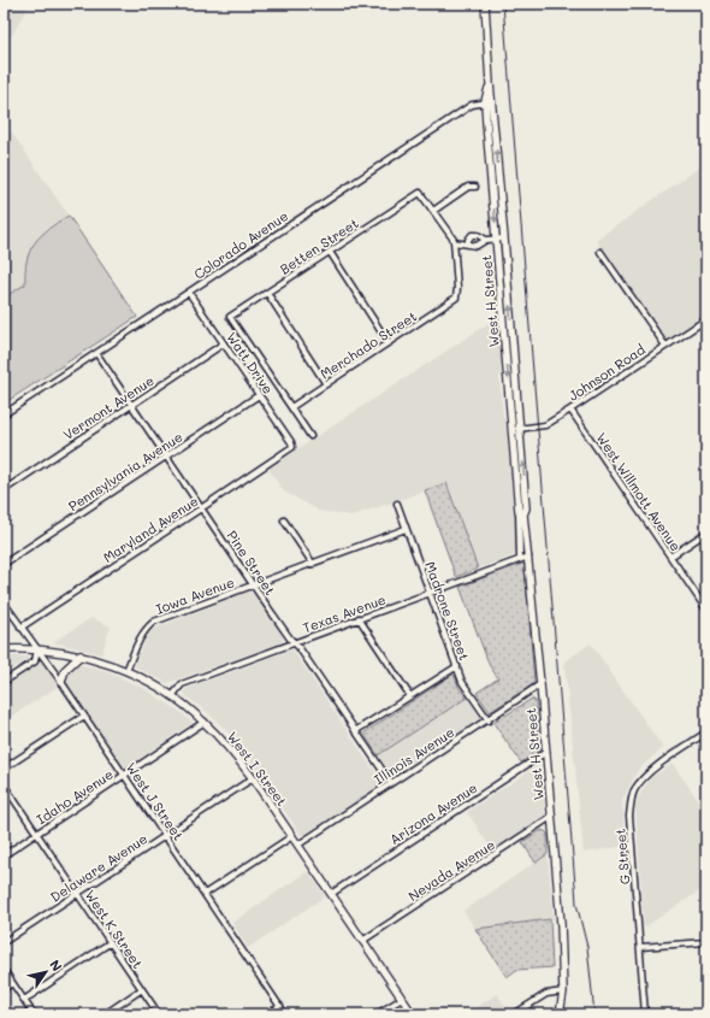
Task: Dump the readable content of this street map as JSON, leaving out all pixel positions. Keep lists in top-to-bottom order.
{
  "streets": {
    "street": [
      "Colorado Avenue",
      "Betten Street",
      "West H Street",
      "Merchado Street",
      "Watt Drive",
      "Johnson Road",
      "Vermont Avenue",
      "Pennsylvania Avenue",
      "West Willmott Avenue",
      "Maryland Avenue",
      "Pine Street",
      "Iowa Avenue",
      "Madrone Street",
      "Texas Avenue",
      "Illinois Avenue",
      "West I Street",
      "Idaho Avenue",
      "West J Street",
      "Arizona Avenue",
      "G Street",
      "Delaware Avenue",
      "Nevada Avenue",
      "West K Street"
    ]
  },
  "crossings": [
    ["Colorado Avenue", "West H Street"],
    ["Colorado Avenue", "Watt Drive"],
    ["Colorado Avenue", "Pine Street"],
    ["Betten Street", "Merchado Street"],
    ["West H Street", "Johnson Road"],
    ["West H Street", "Texas Avenue"],
    ["West H Street", "Illinois Avenue"],
    ["West H Street", "Arizona Avenue"],
    ["West H Street", "Nevada Avenue"],
    ["Watt Drive", "Vermont Avenue"],
    ["Watt Drive", "Pennsylvania Avenue"],
    ["Watt Drive", "Maryland Avenue"],
    ["Johnson Road", "West Willmott Avenue"],
    ["Vermont Avenue", "Pine Street"],
    ["Pennsylvania Avenue", "Pine Street"],
    ["Maryland Avenue", "Pine Street"],
    ["Maryland Avenue", "West J Street"],
    ["Pine Street", "Iowa Avenue"],
    ["Pine Street", "Texas Avenue"],
    ["Pine Street", "Illinois Avenue"],
    ["Iowa Avenue", "Madrone Street"],
    ["Iowa Avenue", "West I Street"],
    ["Madrone Street", "Texas Avenue"],
    ["Madrone Street", "Illinois Avenue"],
    ["Texas Avenue", "West I Street"],
    ["Illinois Avenue", "West I Street"],
    ["West I Street", "Idaho Avenue"],
    ["West I Street", "West J Street"],
    ["West I Street", "Arizona Avenue"],
    ["West I Street", "Delaware Avenue"],
    ["West I Street", "Nevada Avenue"],
    ["Idaho Avenue", "West J Street"],
    ["Idaho Avenue", "West K Street"],
    ["West J Street", "Delaware Avenue"],
    ["Delaware Avenue", "West K Street"]
  ],
  "north": "top right"
}
